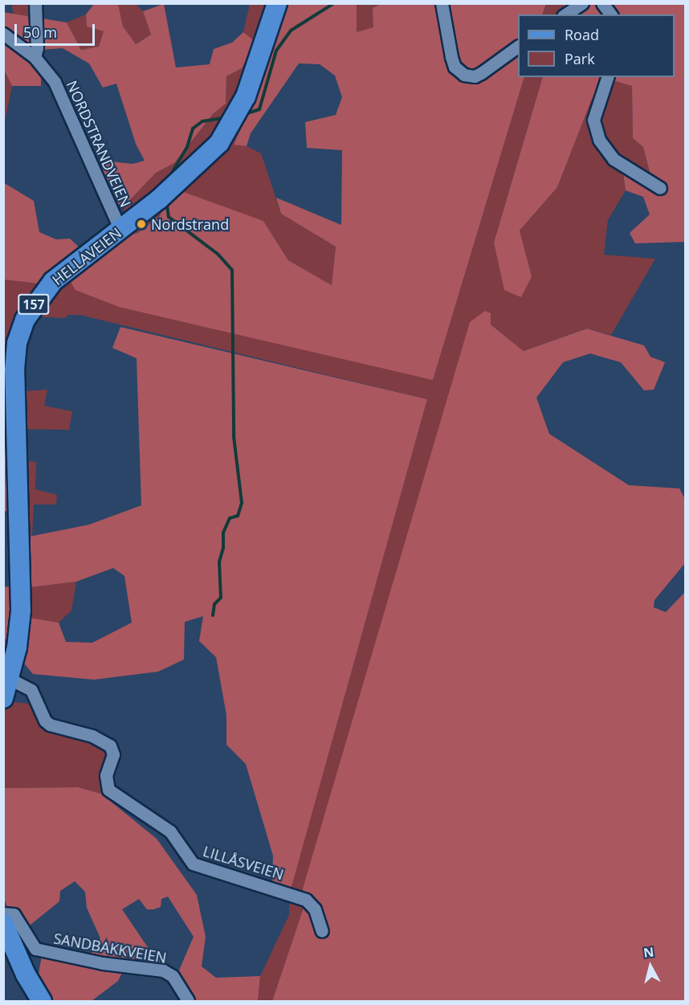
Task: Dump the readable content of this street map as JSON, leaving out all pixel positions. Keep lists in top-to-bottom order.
{
  "streets": {
    "main road": ["HELLAVEIEN", "157"],
    "street": ["NORDSTRANDVEIEN", "LILLÅSVEIEN", "SANDBAKKVEIEN"]
  },
  "crossings": [
    ["NORDSTRANDVEIEN", "HELLAVEIEN"],
    ["HELLAVEIEN", "LILLÅSVEIEN"]
  ],
  "places": ["Nordstrand"],
  "legend": ["Road", "Park"],
  "scale_bar": "50 m",
  "north": "top"
}
